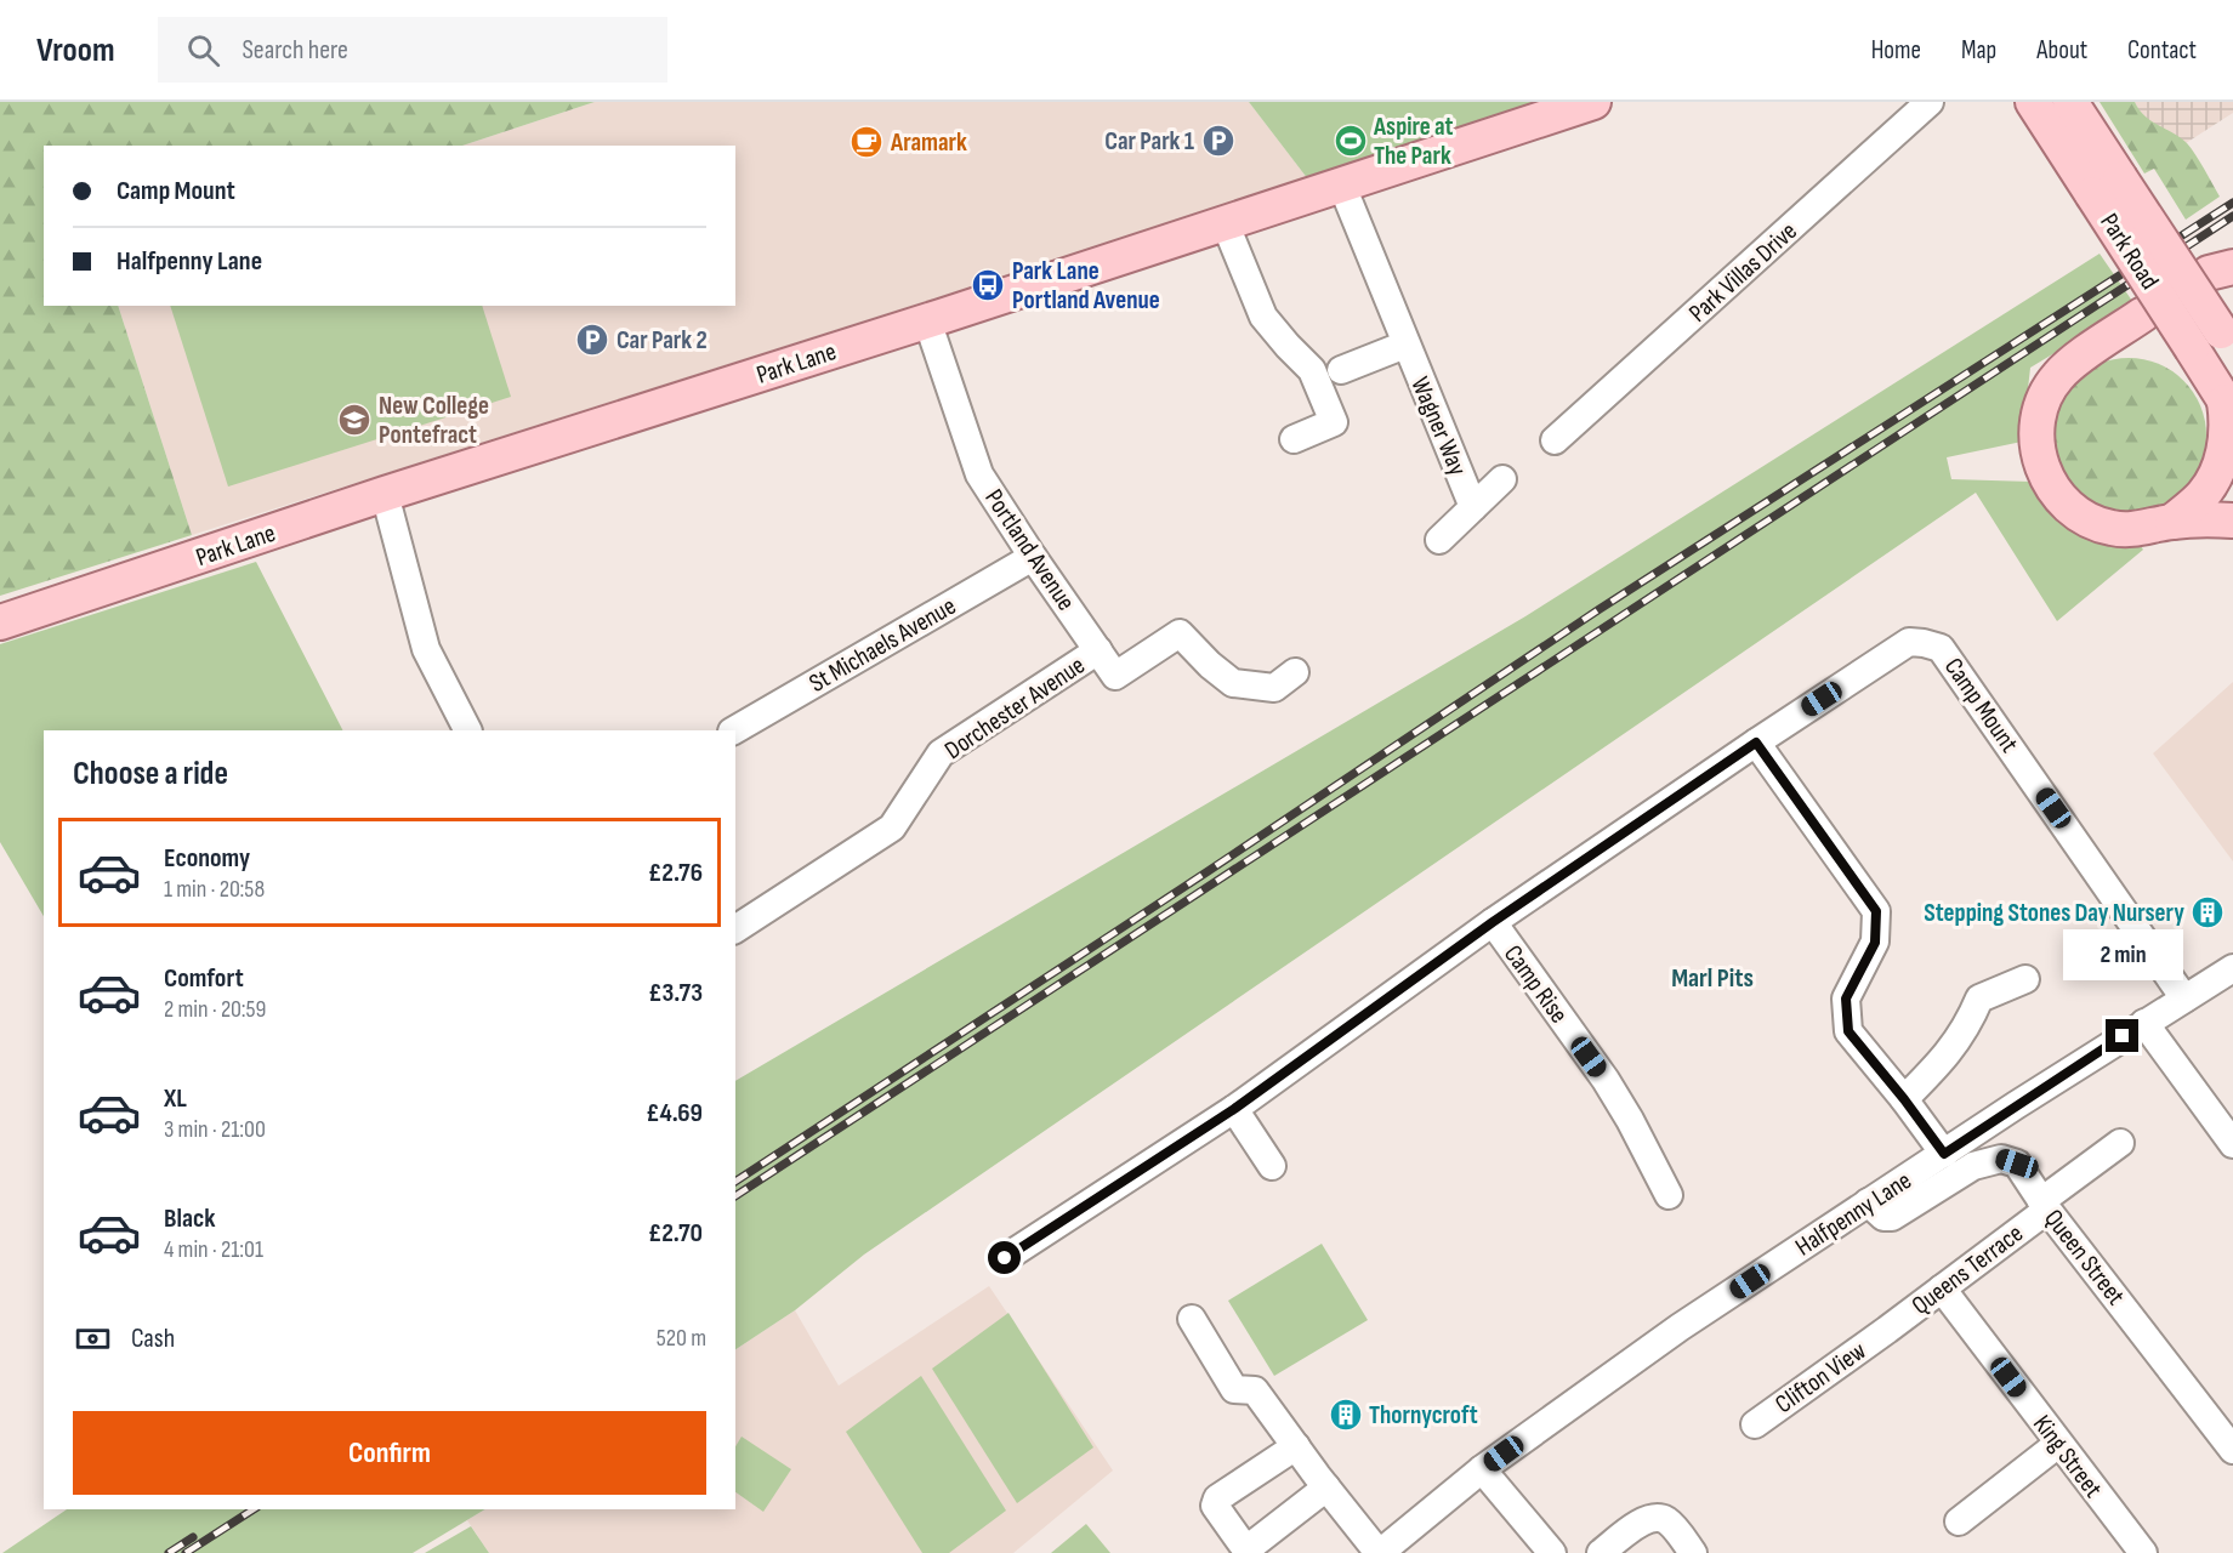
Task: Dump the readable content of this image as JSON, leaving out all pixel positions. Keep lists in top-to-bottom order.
{
  "streets": {
    "main road": ["Park Road", "Park Lane"],
    "street": [
      "Park Villas Drive",
      "Wagner Way",
      "Portland Avenue",
      "St Michaels Avenue",
      "Camp Mount",
      "Dorchester Avenue",
      "Camp Rise",
      "Halfpenny Lane",
      "Queen Street",
      "Queens Terrace",
      "Clifton View",
      "King Street"
    ]
  },
  "crossings": [
    ["Park Lane", "Wagner Way"],
    ["Park Lane", "Portland Avenue"],
    ["Portland Avenue", "St Michaels Avenue"],
    ["Portland Avenue", "Dorchester Avenue"],
    ["Camp Mount", "Camp Rise"],
    ["Camp Mount", "Halfpenny Lane"],
    ["Halfpenny Lane", "Queen Street"],
    ["Queen Street", "Queens Terrace"],
    ["Queens Terrace", "Clifton View"],
    ["Queens Terrace", "King Street"]
  ],
  "districts": ["Marl Pits"],
  "places": {
    "parking": ["Car Park 1", "Car Park 2"],
    "sports": ["Aspire at The Park"],
    "cafe": ["Aramark"],
    "bus stop": ["Park Lane Portland Avenue"],
    "school or university": ["New College Pontefract"],
    "building": ["Stepping Stones Day Nursery", "Thornycroft"]
  },
  "page": {
    "header": "Vroom",
    "search": "Search here",
    "nav": [
      "Home",
      "Map",
      "About",
      "Contact"
    ],
    "banner": ["Camp Mount", "Halfpenny Lane"],
    "heading": "Choose a ride",
    "list": [
      {
        "name": "Economy",
        "note": "1 min · 20:58",
        "value": "£2.76"
      },
      {
        "name": "Comfort",
        "note": "2 min · 20:59",
        "value": "£3.73"
      },
      {
        "name": "XL",
        "note": "3 min · 21:00",
        "value": "£4.69"
      },
      {
        "name": "Black",
        "note": "4 min · 21:01",
        "value": "£2.70"
      }
    ],
    "bubble": "2 min",
    "pay": ["Cash", "520 m"],
    "buttons": "Confirm"
  }
}
